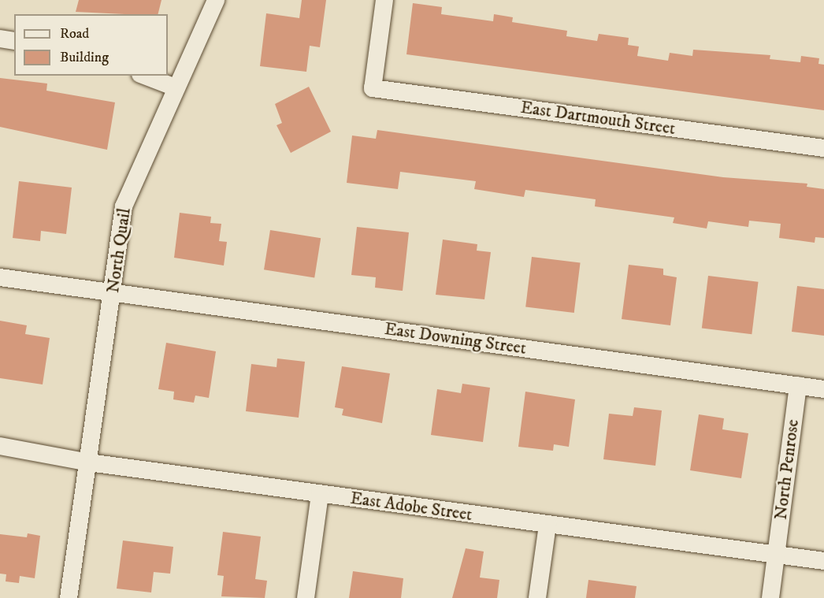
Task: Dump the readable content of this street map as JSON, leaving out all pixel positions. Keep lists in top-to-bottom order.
{
  "streets": {
    "street": [
      "East Dartmouth Street",
      "North Quail",
      "East Downing Street",
      "North Penrose",
      "East Adobe Street"
    ]
  },
  "crossings": [
    ["North Quail", "East Downing Street"],
    ["North Quail", "East Adobe Street"],
    ["East Downing Street", "North Penrose"],
    ["North Penrose", "East Adobe Street"]
  ],
  "legend": ["Road", "Building"]
}
